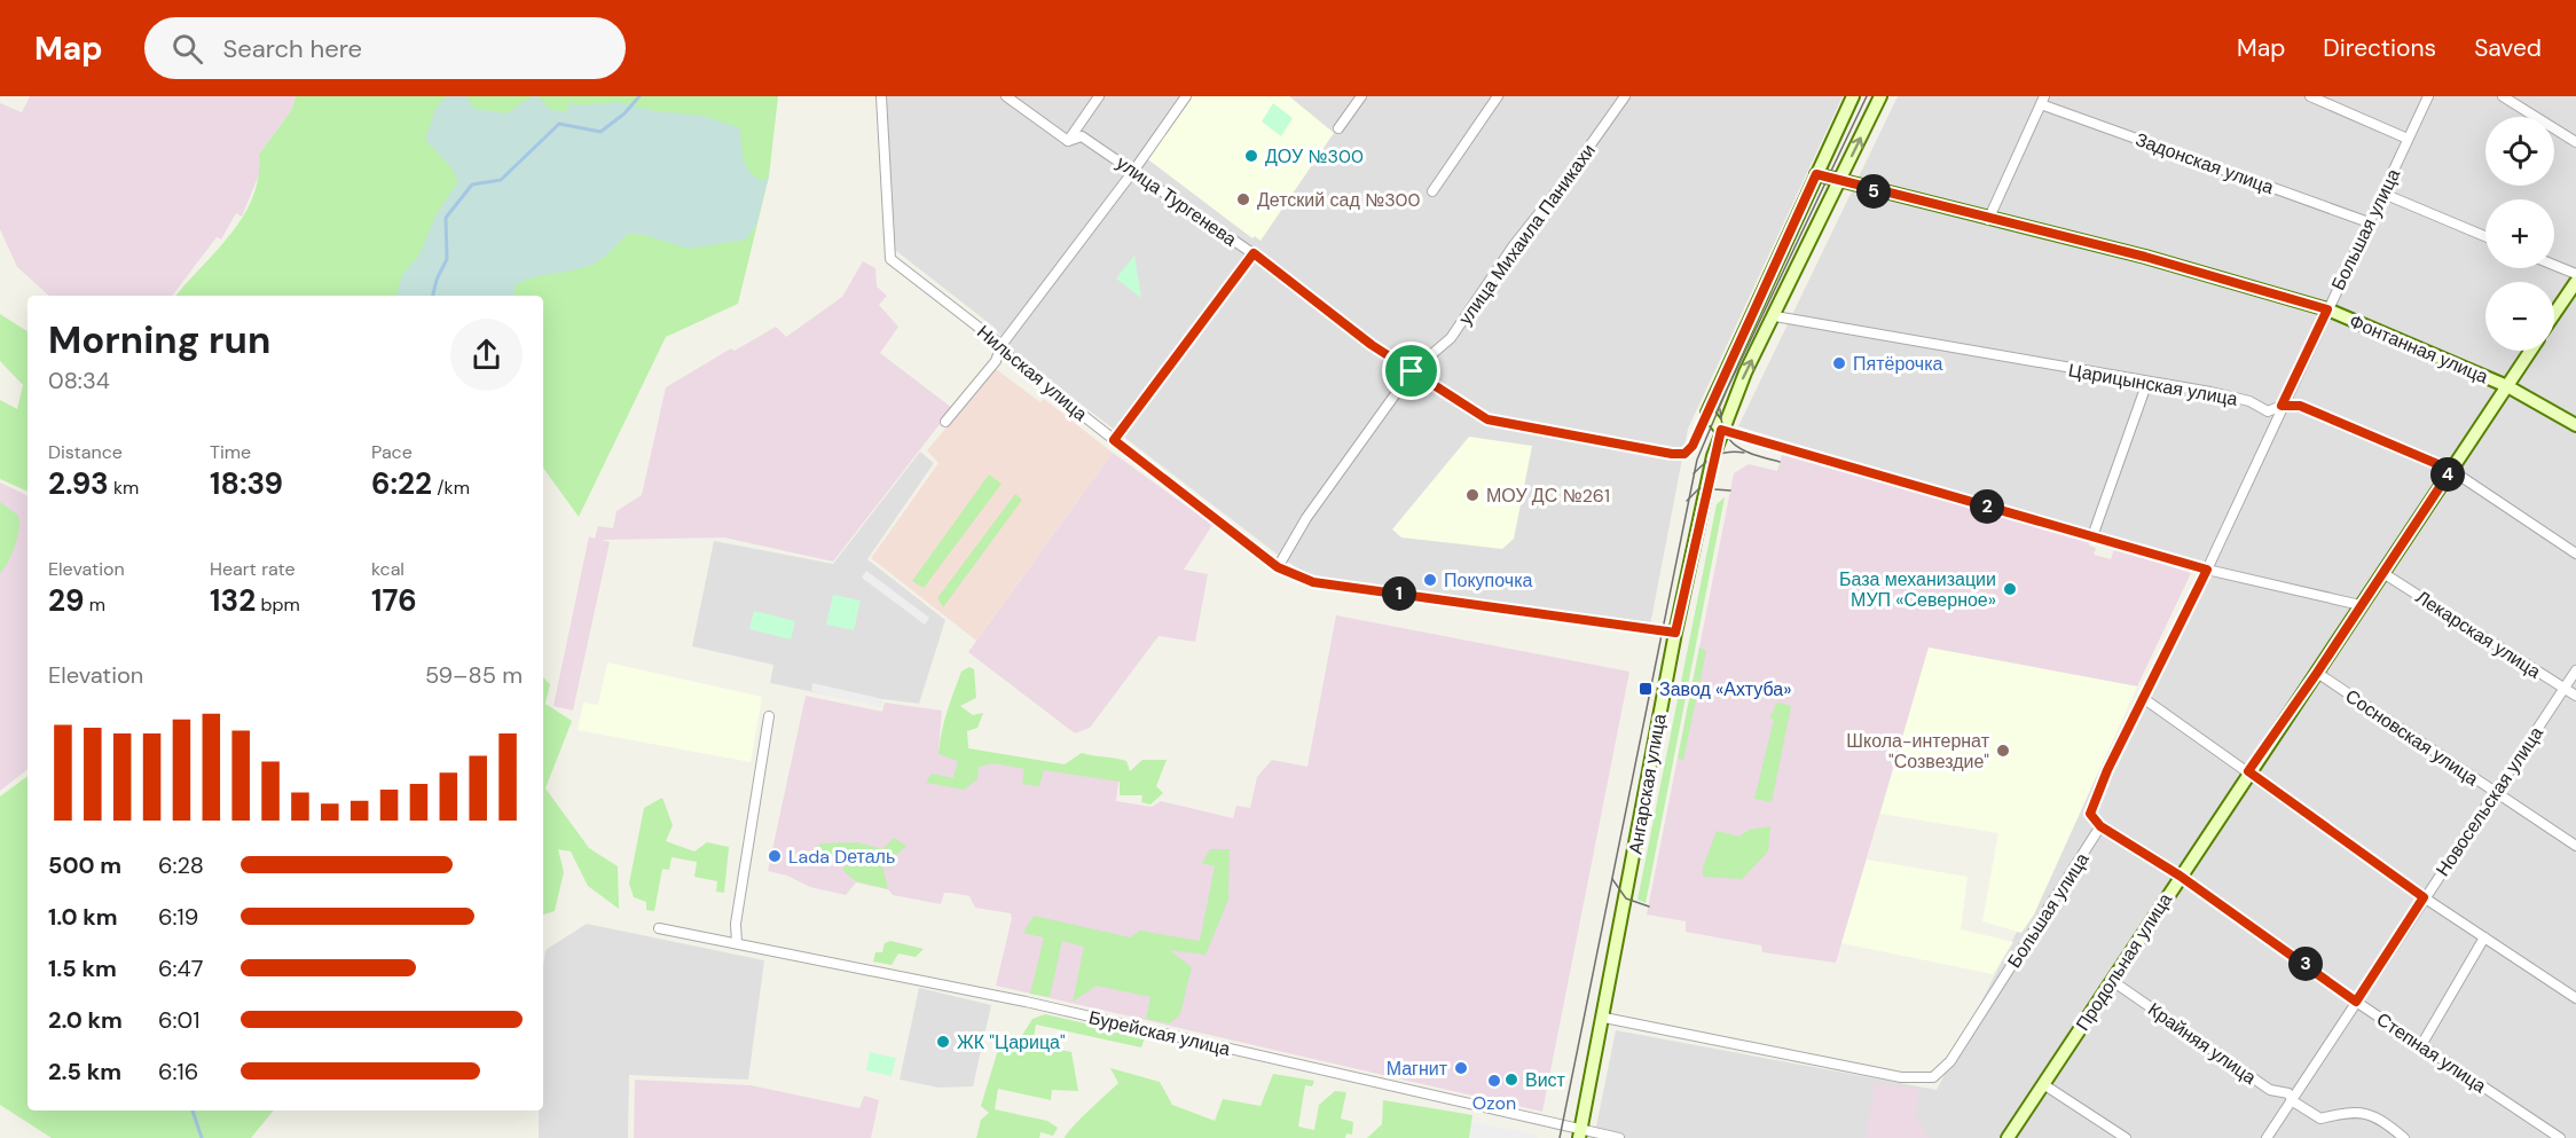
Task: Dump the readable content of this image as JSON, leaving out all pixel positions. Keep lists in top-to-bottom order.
{
  "streets": {
    "main road": ["Фонтанная улица", "Ангарская улица", "Продольная улица"],
    "street": [
      "Задонская улица",
      "улица Тургенева",
      "Большая улица",
      "улица Михаила Паникахи",
      "Нильская улица",
      "Царицынская улица",
      "Лекарская улица",
      "Сосновская улица",
      "Новосельская улица",
      "Бурейская улица",
      "Крайняя улица",
      "Степная улица"
    ]
  },
  "crossings": [
    ["Задонская улица", "Большая улица"],
    ["улица Тургенева", "улица Михаила Паникахи"],
    ["улица Тургенева", "Ангарская улица"],
    ["Большая улица", "Фонтанная улица"],
    ["Большая улица", "Царицынская улица"],
    ["Большая улица", "Ангарская улица"],
    ["Большая улица", "Степная улица"],
    ["улица Михаила Паникахи", "Нильская улица"],
    ["Фонтанная улица", "Ангарская улица"],
    ["Фонтанная улица", "Продольная улица"],
    ["Нильская улица", "Ангарская улица"],
    ["Царицынская улица", "Ангарская улица"],
    ["Царицынская улица", "Продольная улица"],
    ["Лекарская улица", "Новосельская улица"],
    ["Лекарская улица", "Продольная улица"],
    ["Сосновская улица", "Новосельская улица"],
    ["Сосновская улица", "Продольная улица"],
    ["Ангарская улица", "Бурейская улица"],
    ["Новосельская улица", "Крайняя улица"],
    ["Новосельская улица", "Степная улица"],
    ["Продольная улица", "Крайняя улица"],
    ["Продольная улица", "Степная улица"]
  ],
  "places": {
    "other": [
      "ДОУ №300",
      "Детский сад №300",
      "Пятёрочка",
      "МОУ ДС №261",
      "Покупочка",
      "База механизации МУП «Северное»",
      "Школа-интернат \"Созвездие\"",
      "Lada Dеталь",
      "ЖК \"Царица\"",
      "Магнит",
      "Вист",
      "Ozon"
    ],
    "transit": ["Завод «Ахтуба»"]
  },
  "page": {
    "header": "Map",
    "search": "Search here",
    "nav": ["Map", "Directions", "Saved"],
    "map_buttons": ["+", "−"],
    "pins": [
      "5",
      "4",
      "2",
      "1",
      "3"
    ],
    "heading": ["Morning run", "08:34"],
    "stats": [
      ["Distance", "2.93 km"],
      ["Time", "18:39"],
      ["Pace", "6:22 /km"],
      ["Elevation", "29 m"],
      ["Heart rate", "132 bpm"],
      ["kcal", "176"]
    ],
    "chart": ["Elevation", "59–85 m"],
    "list": [
      {
        "name": "500 m",
        "note": "6:28"
      },
      {
        "name": "1.0 km",
        "note": "6:19"
      },
      {
        "name": "1.5 km",
        "note": "6:47"
      },
      {
        "name": "2.0 km",
        "note": "6:01"
      },
      {
        "name": "2.5 km",
        "note": "6:16"
      }
    ]
  }
}
